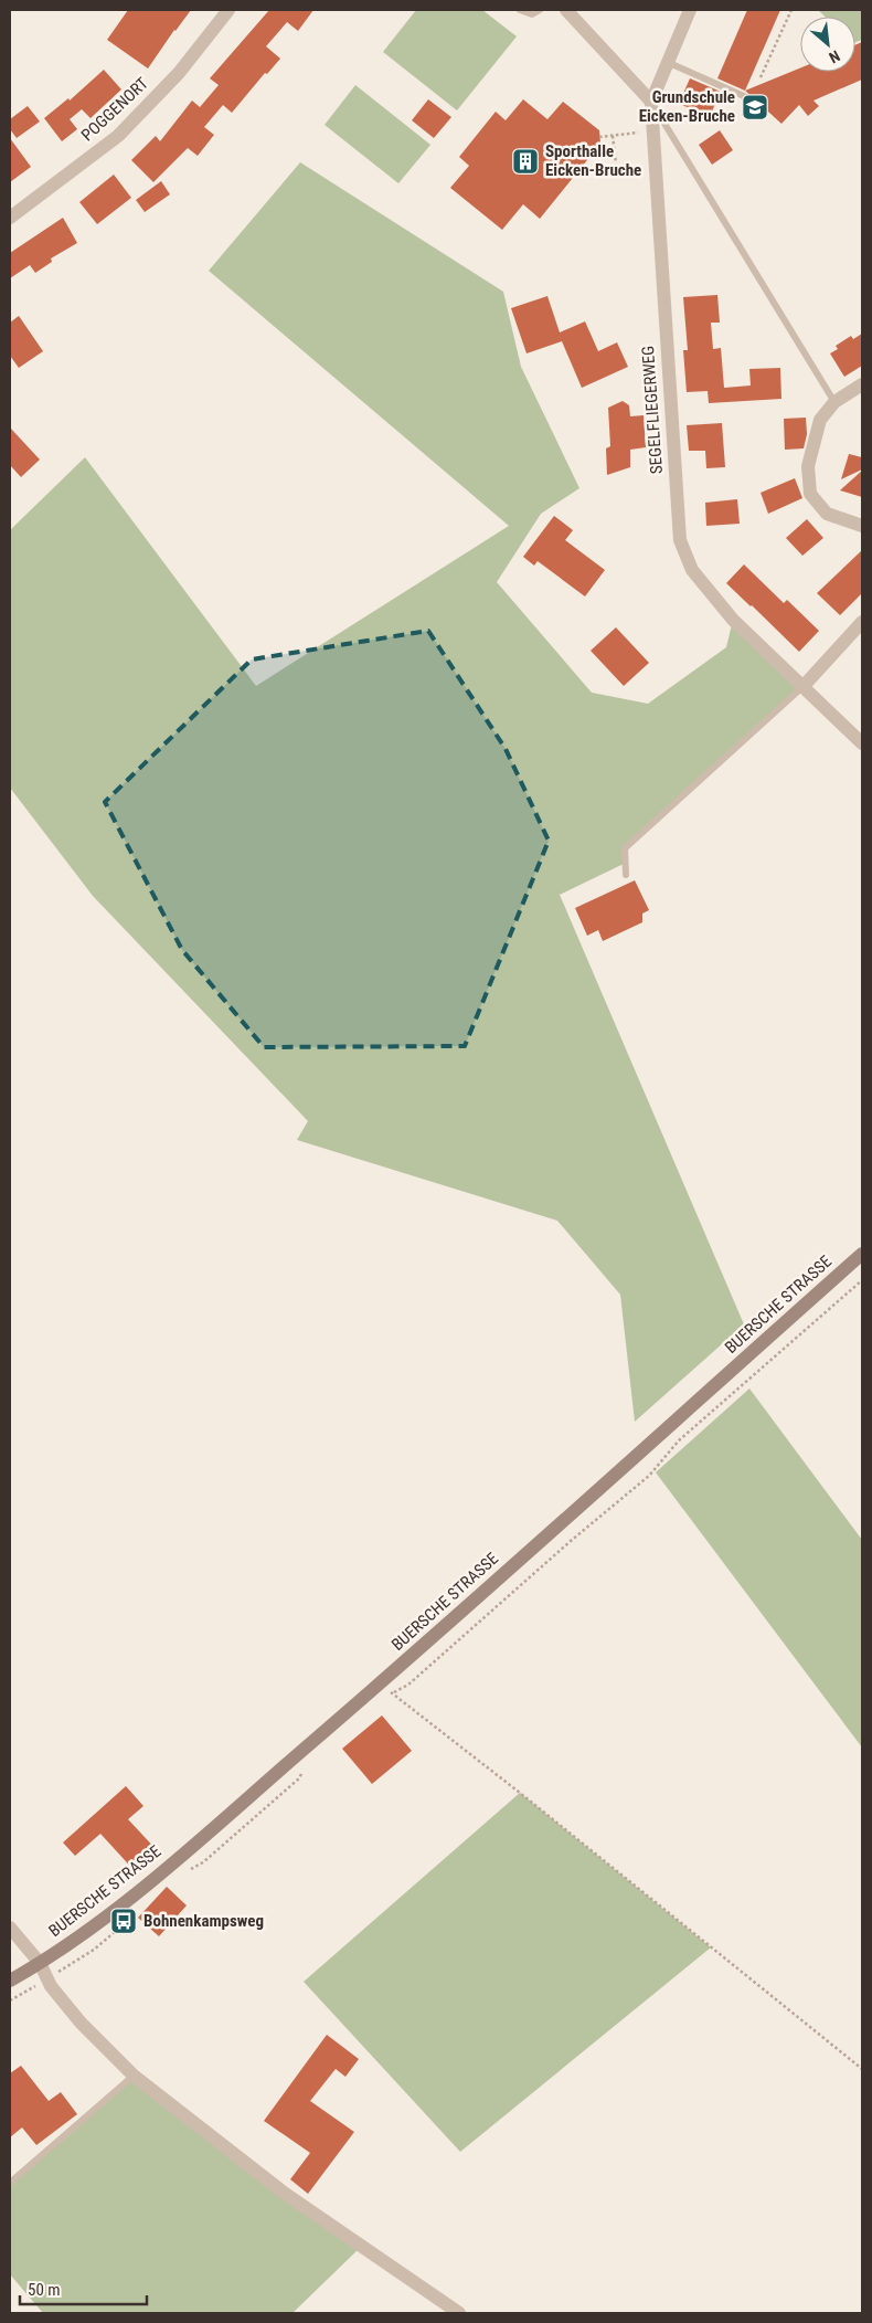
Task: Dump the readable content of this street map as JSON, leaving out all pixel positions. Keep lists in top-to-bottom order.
{
  "streets": {
    "main road": ["BUERSCHE STRASSE"],
    "street": ["POGGENORT", "SEGELFLIEGERWEG"]
  },
  "places": {
    "school or university": ["Grundschule Eicken-Bruche"],
    "building": ["Sporthalle Eicken-Bruche"],
    "bus stop": ["Bohnenkampsweg"]
  },
  "scale_bar": "50 m",
  "north": "bottom right"
}
